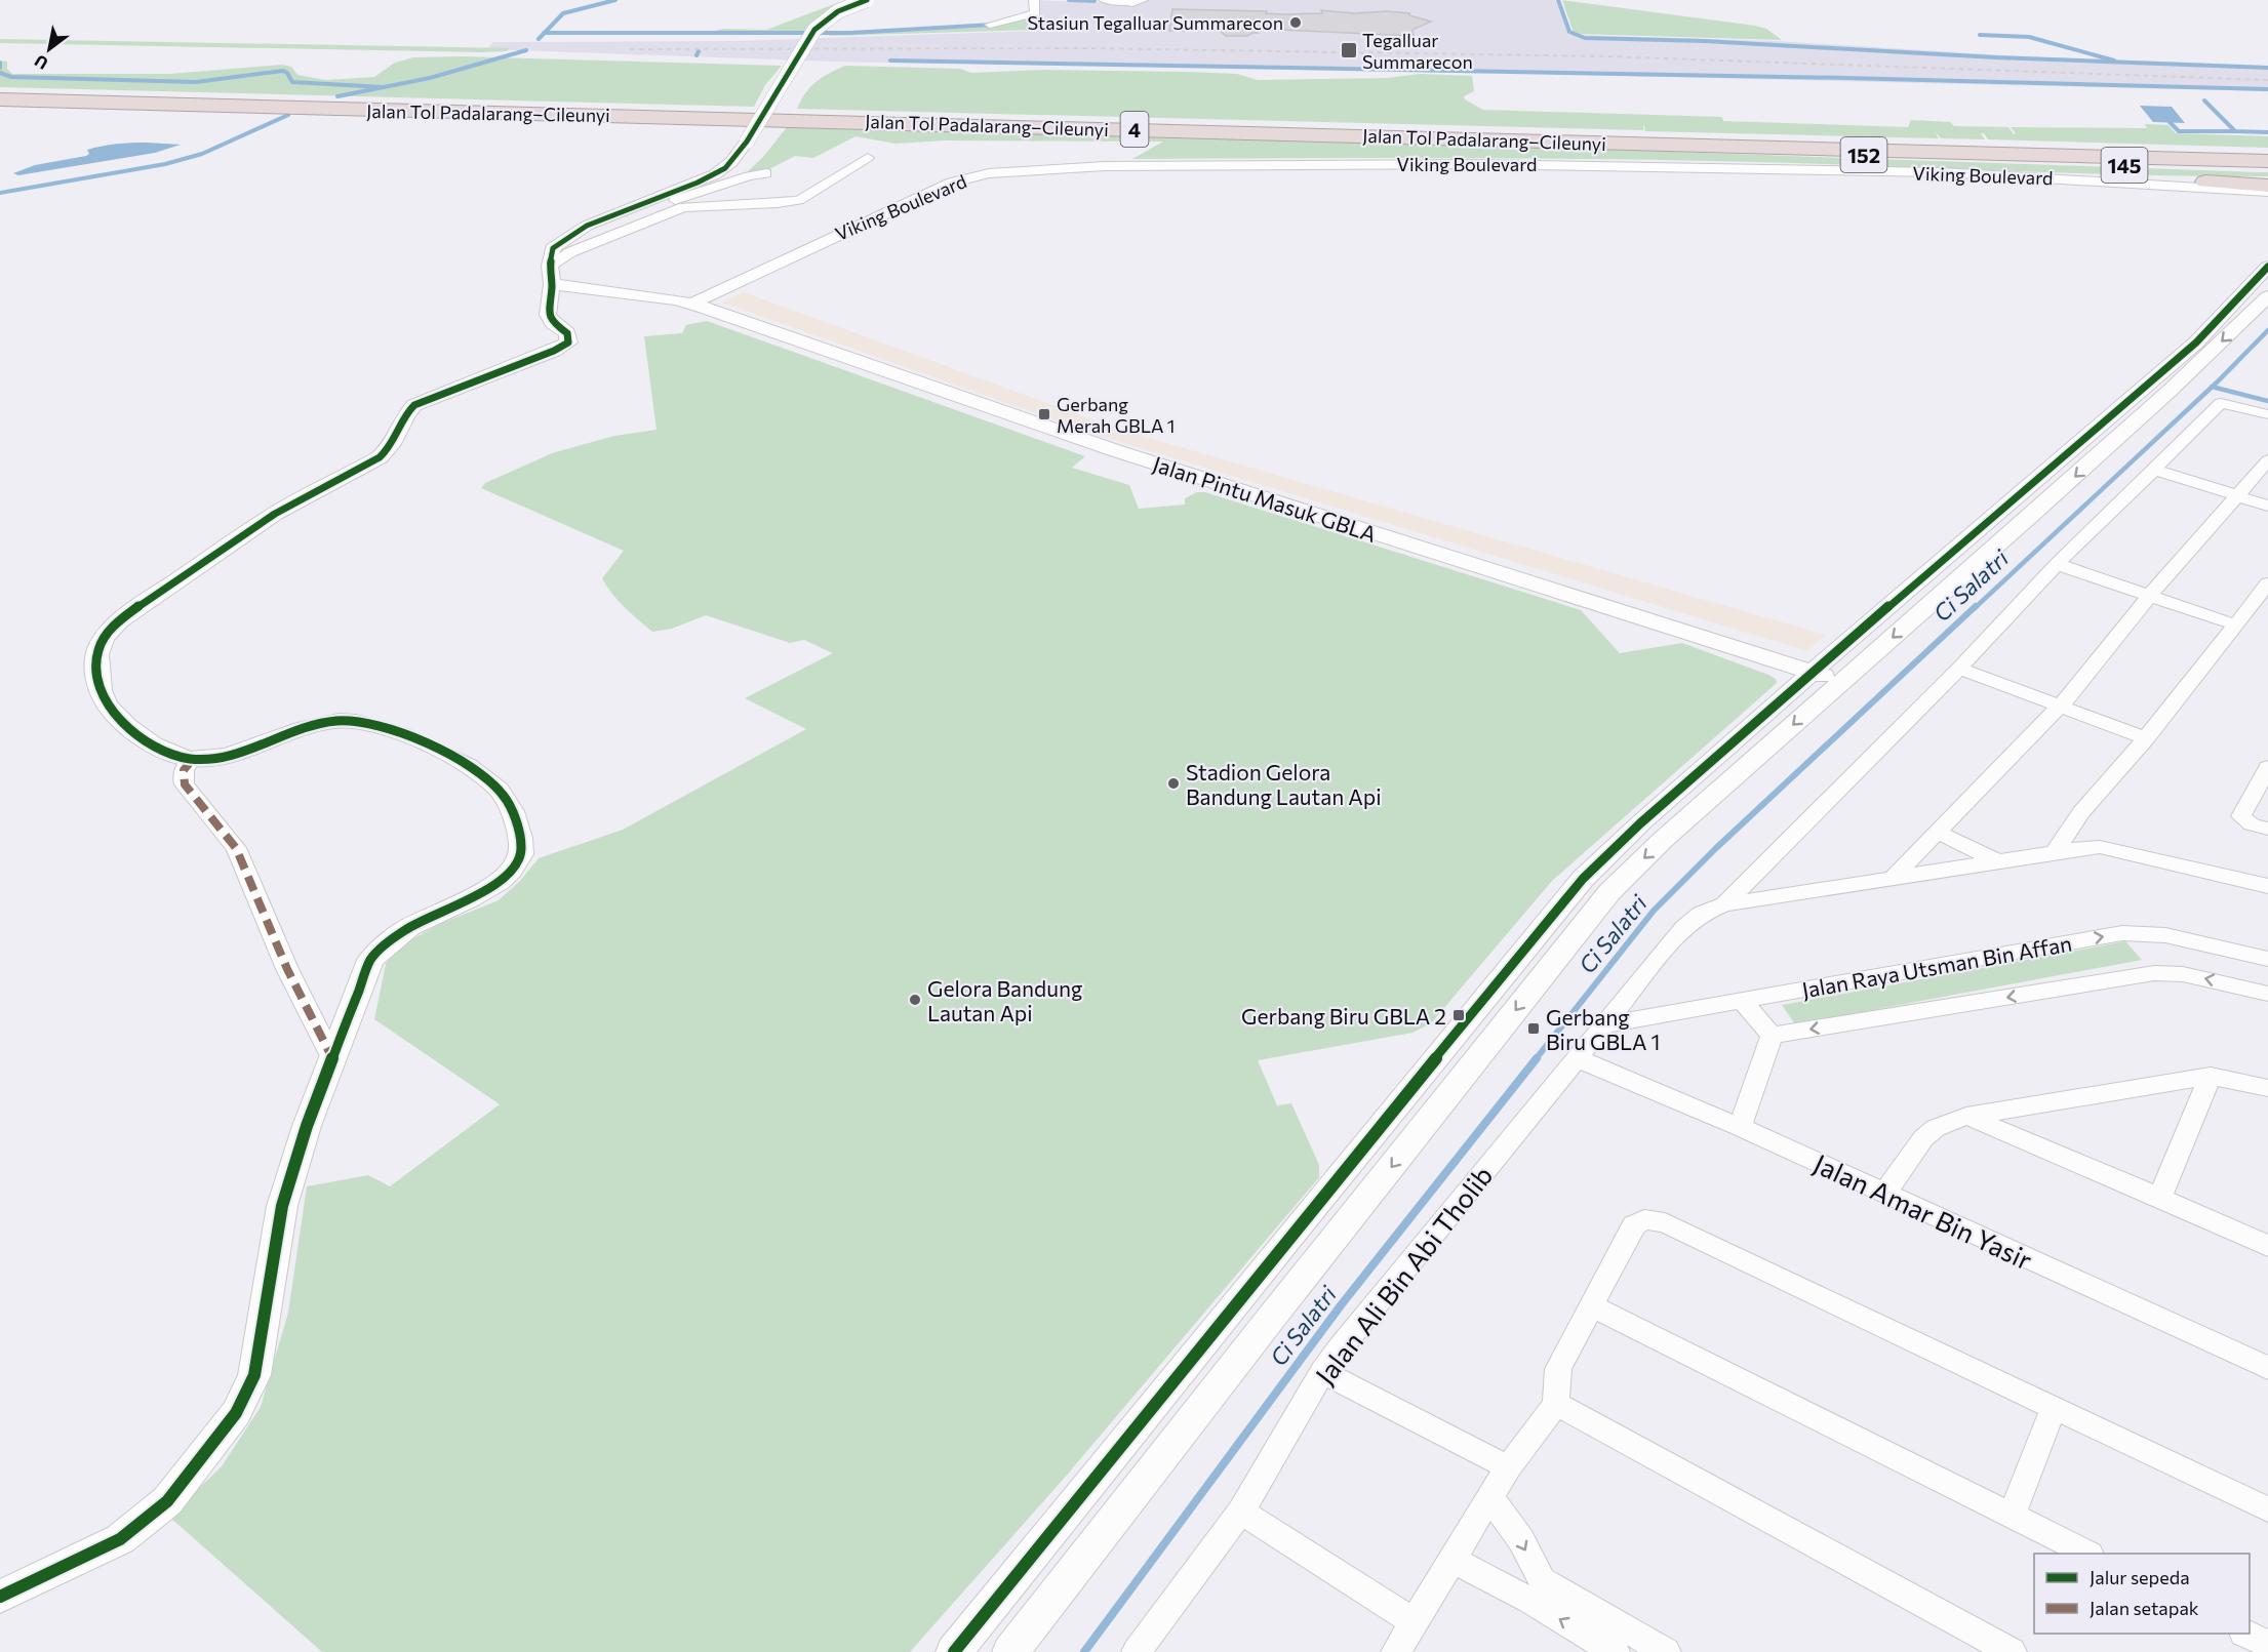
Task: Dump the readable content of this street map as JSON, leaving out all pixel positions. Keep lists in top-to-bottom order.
{
  "streets": {
    "highway": [
      "Jalan Tol Padalarang–Cileunyi",
      "4",
      "152",
      "145"
    ],
    "street": [
      "Viking Boulevard",
      "Jalan Pintu Masuk GBLA",
      "Jalan Raya Utsman Bin Affan",
      "Jalan Amar Bin Yasir",
      "Jalan Ali Bin Abi Tholib"
    ]
  },
  "crossings": [
    ["Jalan Tol Padalarang–Cileunyi", "152"],
    ["152", "Viking Boulevard"],
    ["152", "145"],
    ["Viking Boulevard", "145"],
    ["Viking Boulevard", "Jalan Pintu Masuk GBLA"],
    ["Jalan Raya Utsman Bin Affan", "Jalan Ali Bin Abi Tholib"],
    ["Jalan Amar Bin Yasir", "Jalan Ali Bin Abi Tholib"]
  ],
  "water": ["Ci Salatri"],
  "places": {
    "other": ["Stasiun Tegalluar Summarecon", "Stadion Gelora Bandung Lautan Api", "Gelora Bandung Lautan Api"],
    "transit": [
      "Tegalluar Summarecon",
      "Gerbang Merah GBLA 1",
      "Gerbang Biru GBLA 2",
      "Gerbang Biru GBLA 1"
    ]
  },
  "legend": ["Jalur sepeda", "Jalan setapak"],
  "north": "bottom left"
}
